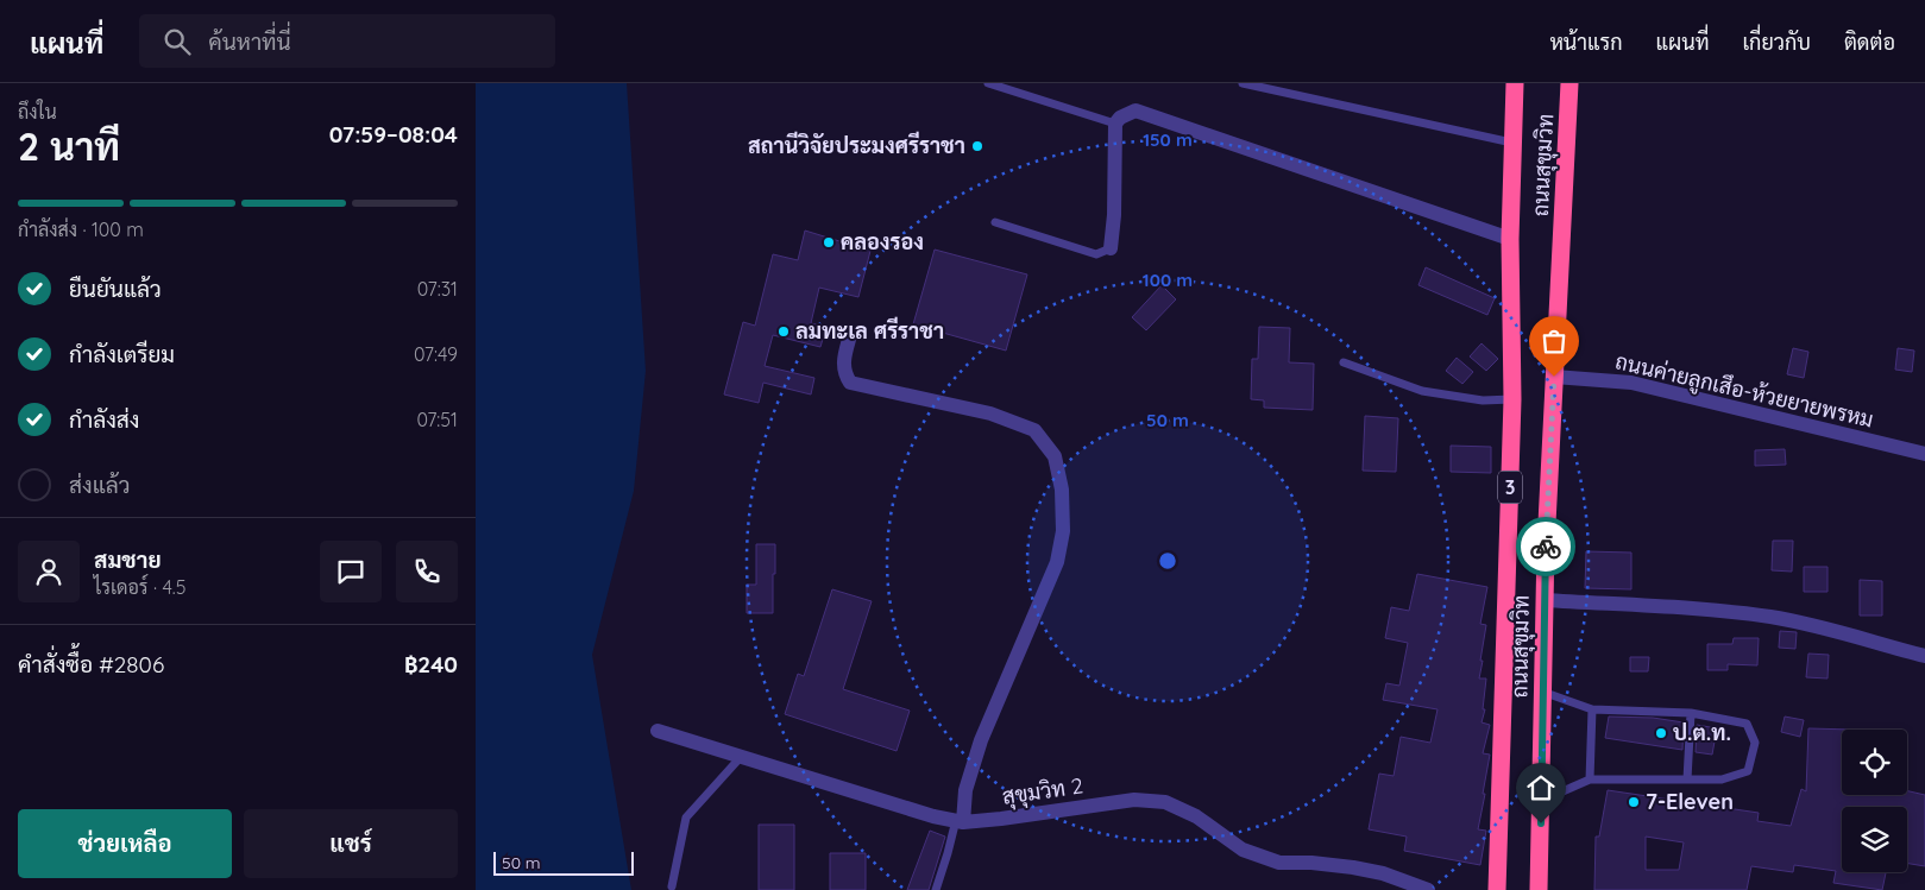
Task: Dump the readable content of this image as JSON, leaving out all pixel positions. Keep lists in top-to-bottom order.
{
  "streets": {
    "highway": ["ถนนสุขุมวิท", "3"],
    "street": ["ถนนค่ายลูกเสึอ-ห้วยยายพรหม", "สุขุมวิท 2"]
  },
  "crossings": [
    ["ถนนสุขุมวิท", "ถนนค่ายลูกเสึอ-ห้วยยายพรหม"]
  ],
  "places": [
    "สถานีวิจัยประมงศรีราชา",
    "คลองรอง",
    "ลมทะเล ศรีราชา",
    "ป.ต.ท.",
    "7-Eleven"
  ],
  "scale_bar": "50 m",
  "page": {
    "header": "แผนที่",
    "search": "ค้นหาที่นี่",
    "nav": [
      "หน้าแรก",
      "แผนที่",
      "เกี่ยวกับ",
      "ติดต่อ"
    ],
    "heading": ["2 นาที", "ถึงใน", "07:59–08:04"],
    "panel": [
      "สมชาย",
      "ไรเดอร์ · 4.5",
      "คำสั่งซื้อ #2806",
      "฿240"
    ],
    "bar": "กำลังส่ง · 100 m",
    "list": [
      ["ยืนยันแล้ว", "07:31"],
      ["กำลังเตรียม", "07:49"],
      ["กำลังส่ง", "07:51"],
      "ส่งแล้ว"
    ],
    "buttons": ["ช่วยเหลือ", "แชร์"],
    "scale": "50 m"
  },
  "rings": ["150 m", "100 m", "50 m"]
}
